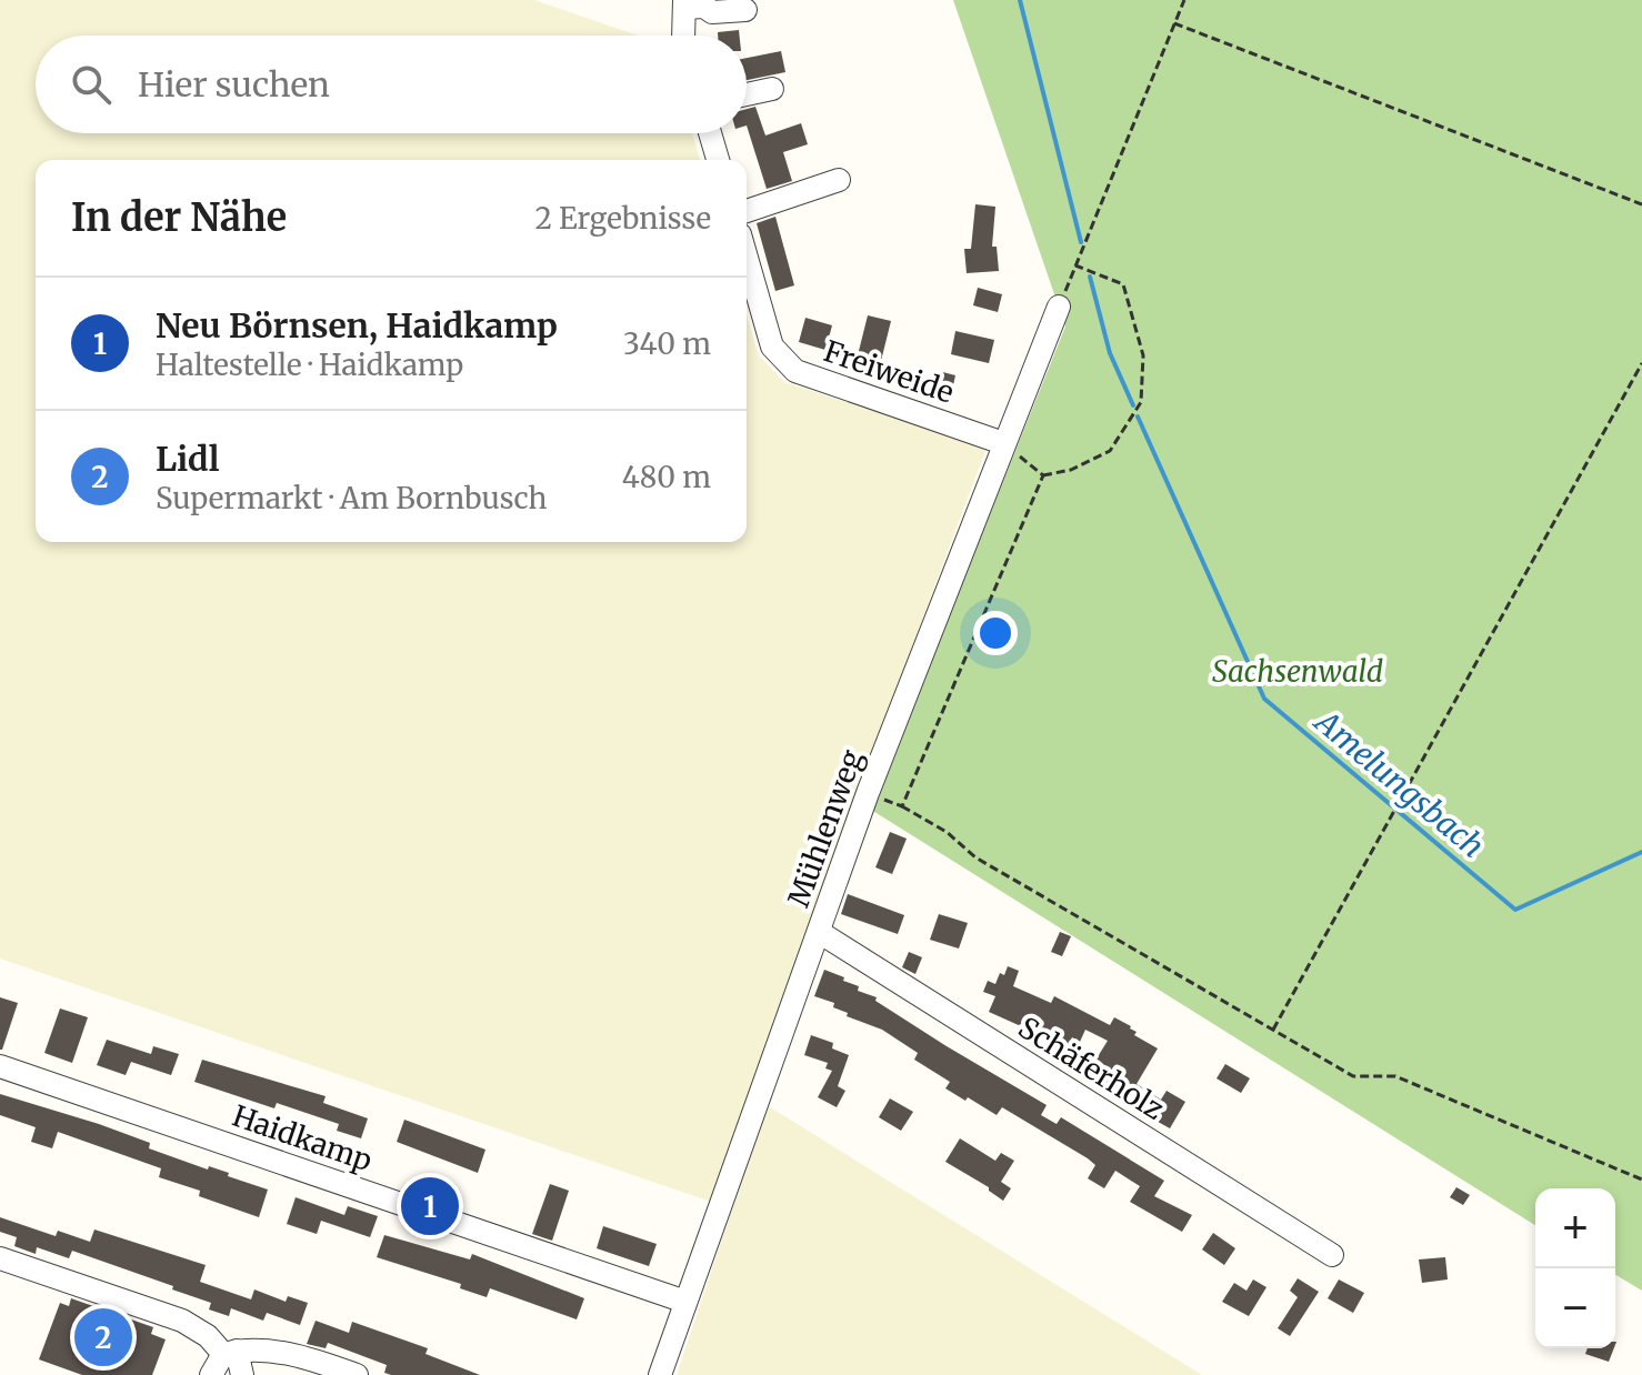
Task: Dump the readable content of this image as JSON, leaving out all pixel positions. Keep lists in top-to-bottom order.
{
  "streets": {
    "street": [
      "Freiweide",
      "Mühlenweg",
      "Schäferholz",
      "Haidkamp"
    ]
  },
  "crossings": [
    ["Freiweide", "Mühlenweg"],
    ["Mühlenweg", "Schäferholz"],
    ["Mühlenweg", "Haidkamp"]
  ],
  "water": ["Amelungsbach"],
  "parks": ["Sachsenwald"],
  "page": {
    "search": "Hier suchen",
    "heading": ["In der Nähe", "2 Ergebnisse"],
    "list": [
      {
        "mark": "1",
        "name": "Neu Börnsen, Haidkamp",
        "note": "Haltestelle · Haidkamp",
        "value": "340 m"
      },
      {
        "mark": "2",
        "name": "Lidl",
        "note": "Supermarkt · Am Bornbusch",
        "value": "480 m"
      }
    ],
    "pins": ["1", "2"],
    "map_buttons": ["+", "−"]
  }
}
